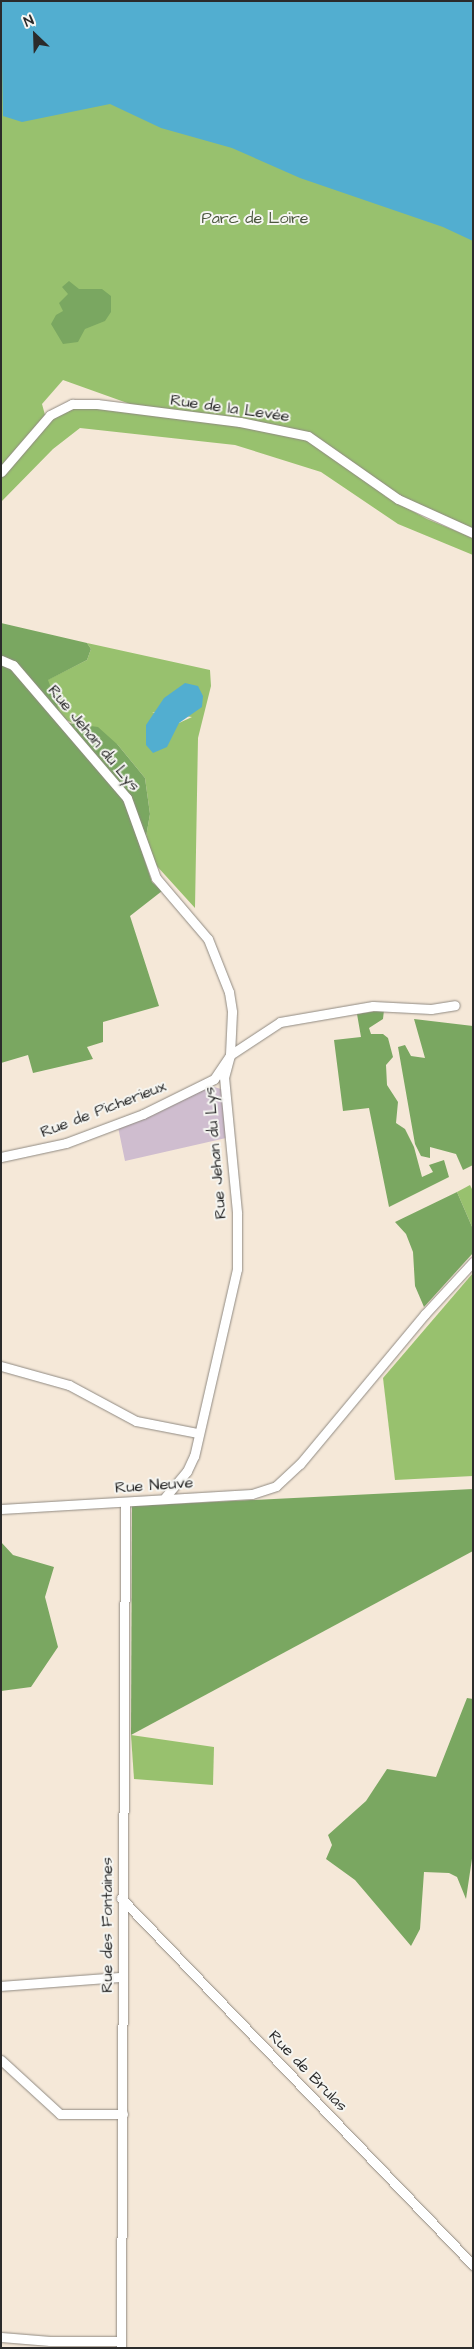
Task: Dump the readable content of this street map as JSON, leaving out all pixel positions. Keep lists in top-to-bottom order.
{
  "streets": {
    "street": [
      "Rue de la Levée",
      "Rue Jehan du Lys",
      "Rue de Picherieux",
      "Rue Neuve",
      "Rue des Fontaines",
      "Rue de Brulas"
    ]
  },
  "crossings": [
    ["Rue Jehan du Lys", "Rue de Picherieux"],
    ["Rue Jehan du Lys", "Rue Neuve"],
    ["Rue Neuve", "Rue des Fontaines"],
    ["Rue des Fontaines", "Rue de Brulas"]
  ],
  "parks": ["Parc de Loire"],
  "north": "top left"
}
